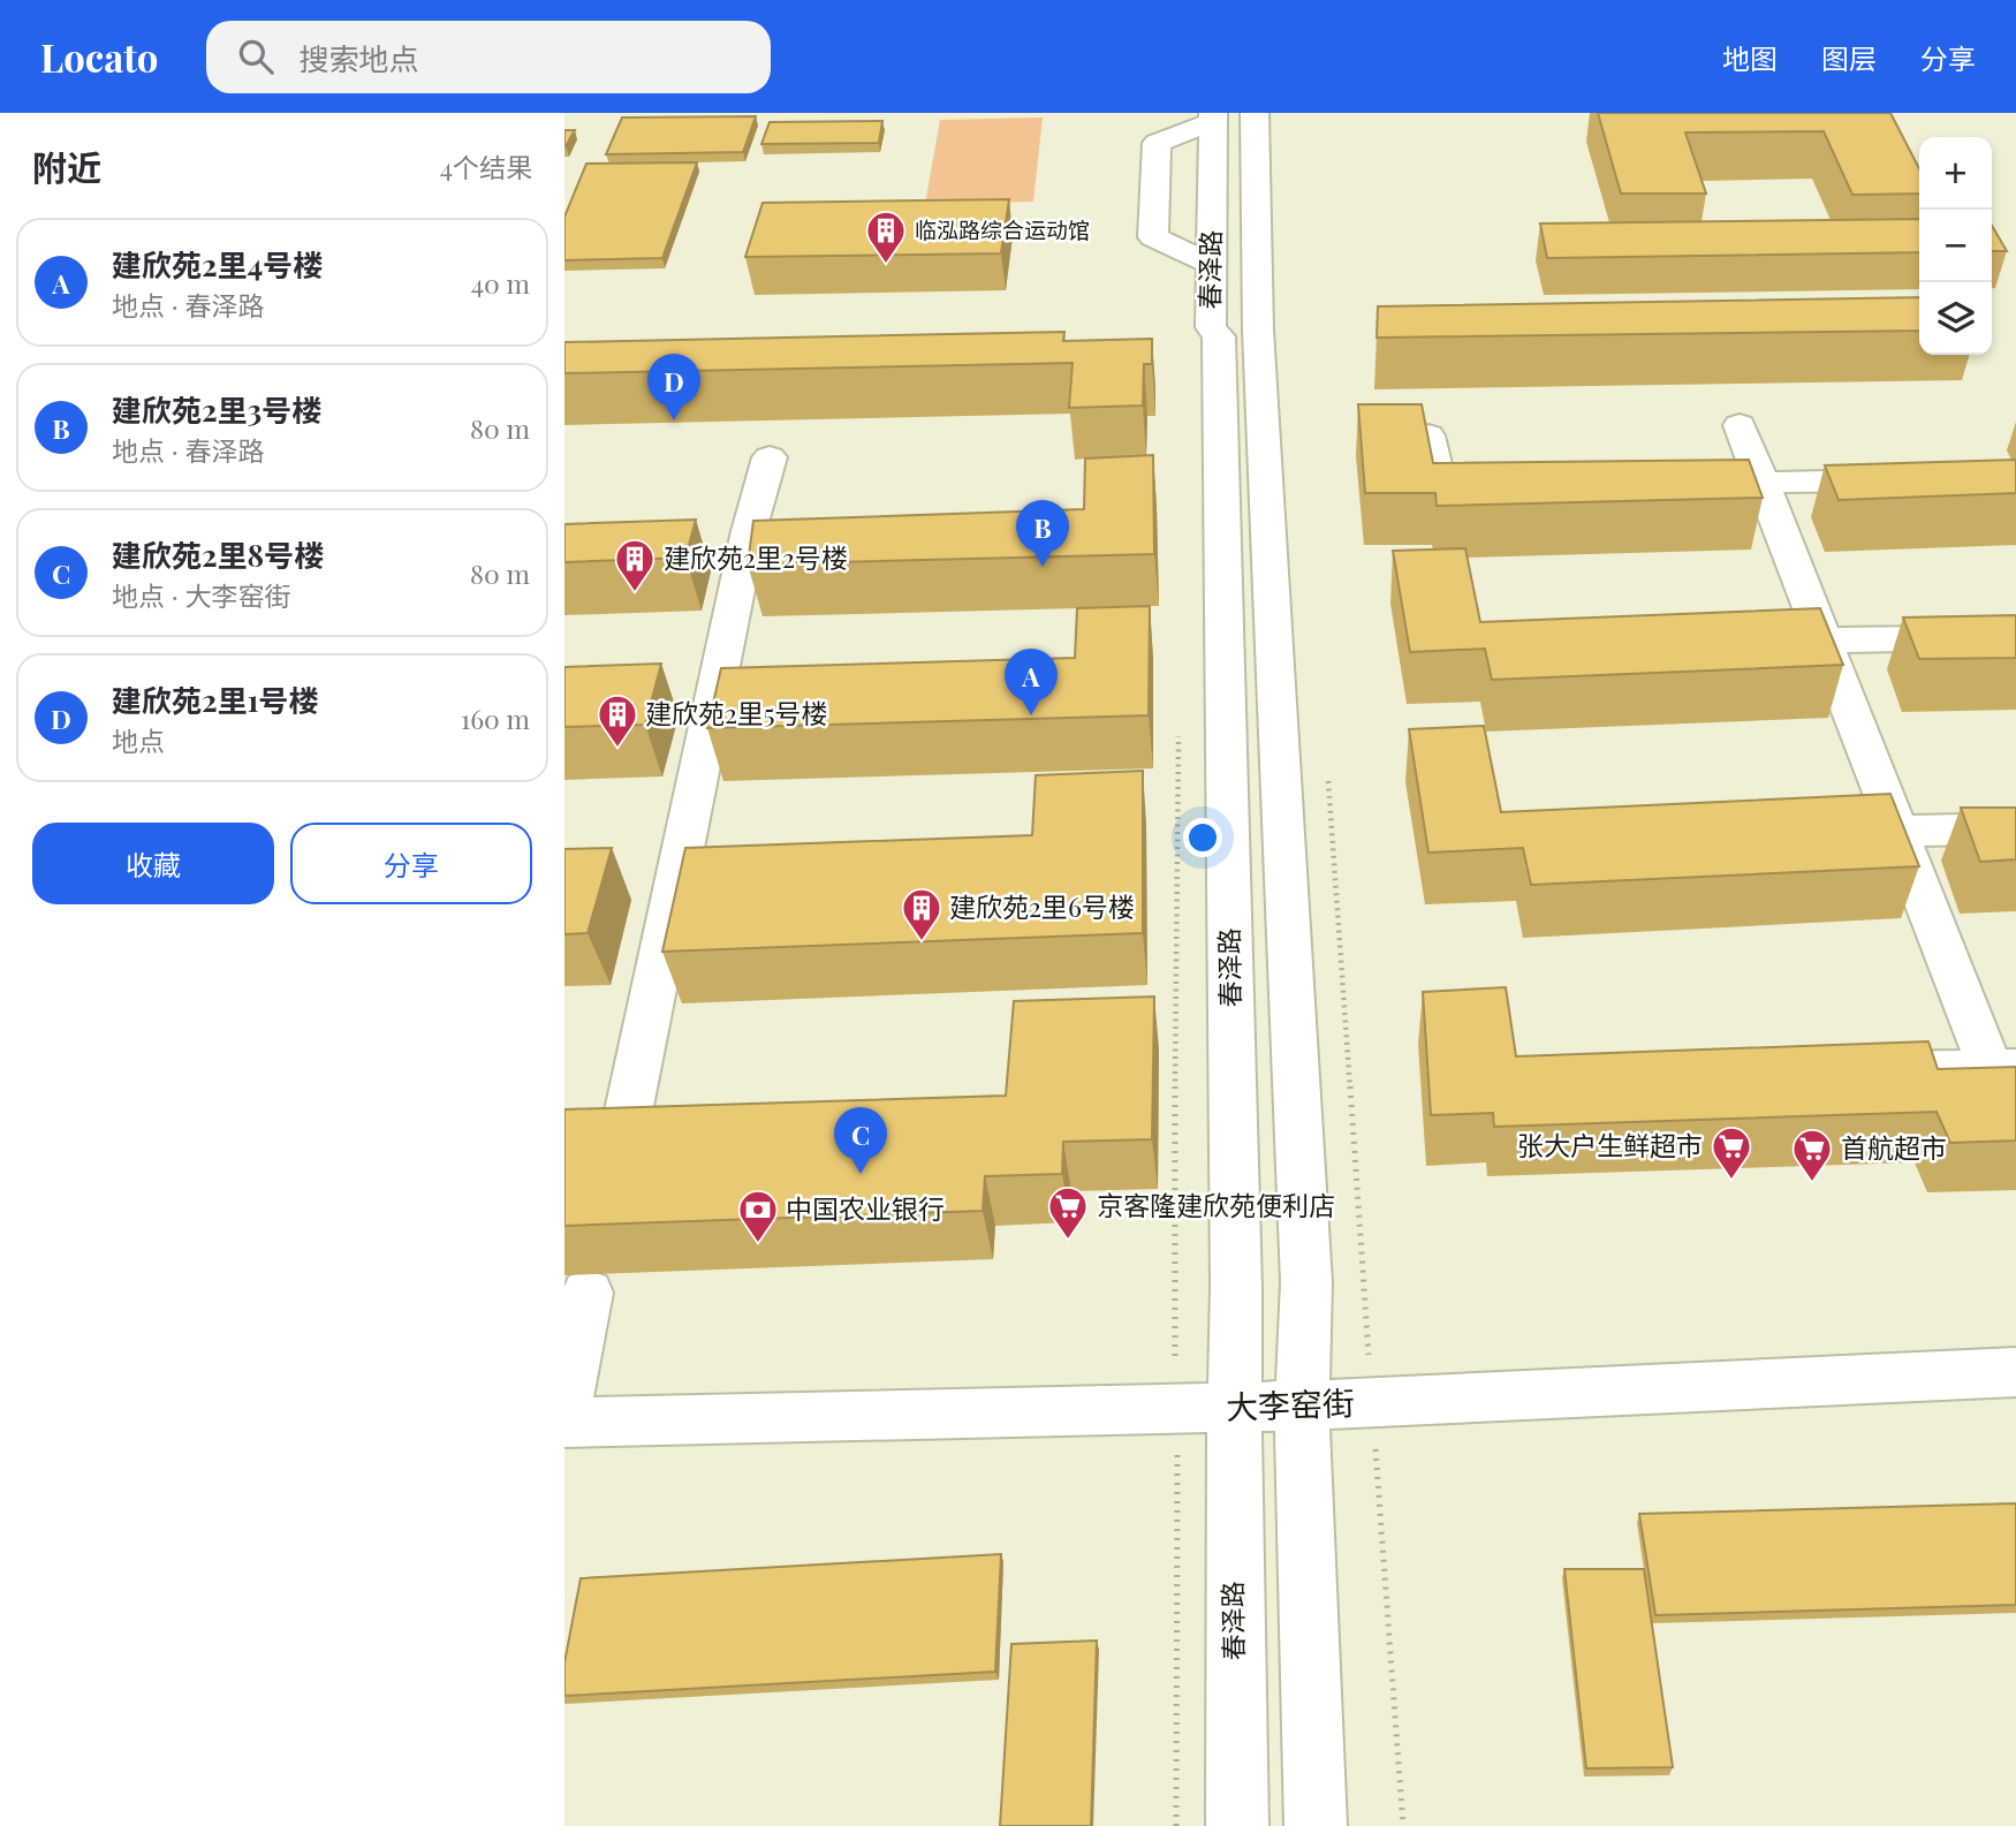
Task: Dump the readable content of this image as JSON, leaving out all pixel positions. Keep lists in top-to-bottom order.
{
  "streets": {
    "street": ["春泽路", "大李窑街"]
  },
  "crossings": [
    ["春泽路", "大李窑街"]
  ],
  "places": {
    "building": [
      "临泓路综合运动馆",
      "建欣苑2里2号楼",
      "建欣苑2里5号楼",
      "建欣苑2里6号楼"
    ],
    "supermarket": ["张大户生鲜超市", "首航超市", "京客隆建欣苑便利店"],
    "bank": ["中国农业银行"]
  },
  "page": {
    "header": "Locato",
    "search": "搜索地点",
    "nav": ["地图", "图层", "分享"],
    "heading": ["附近", "4个结果"],
    "map_buttons": ["+", "−"],
    "list": [
      {
        "mark": "A",
        "name": "建欣苑2里4号楼",
        "note": "地点 · 春泽路",
        "value": "40 m"
      },
      {
        "mark": "B",
        "name": "建欣苑2里3号楼",
        "note": "地点 · 春泽路",
        "value": "80 m"
      },
      {
        "mark": "C",
        "name": "建欣苑2里8号楼",
        "note": "地点 · 大李窑街",
        "value": "80 m"
      },
      {
        "mark": "D",
        "name": "建欣苑2里1号楼",
        "note": "地点",
        "value": "160 m"
      }
    ],
    "pins": [
      "D",
      "B",
      "A",
      "C"
    ],
    "buttons": ["收藏", "分享"]
  }
}
